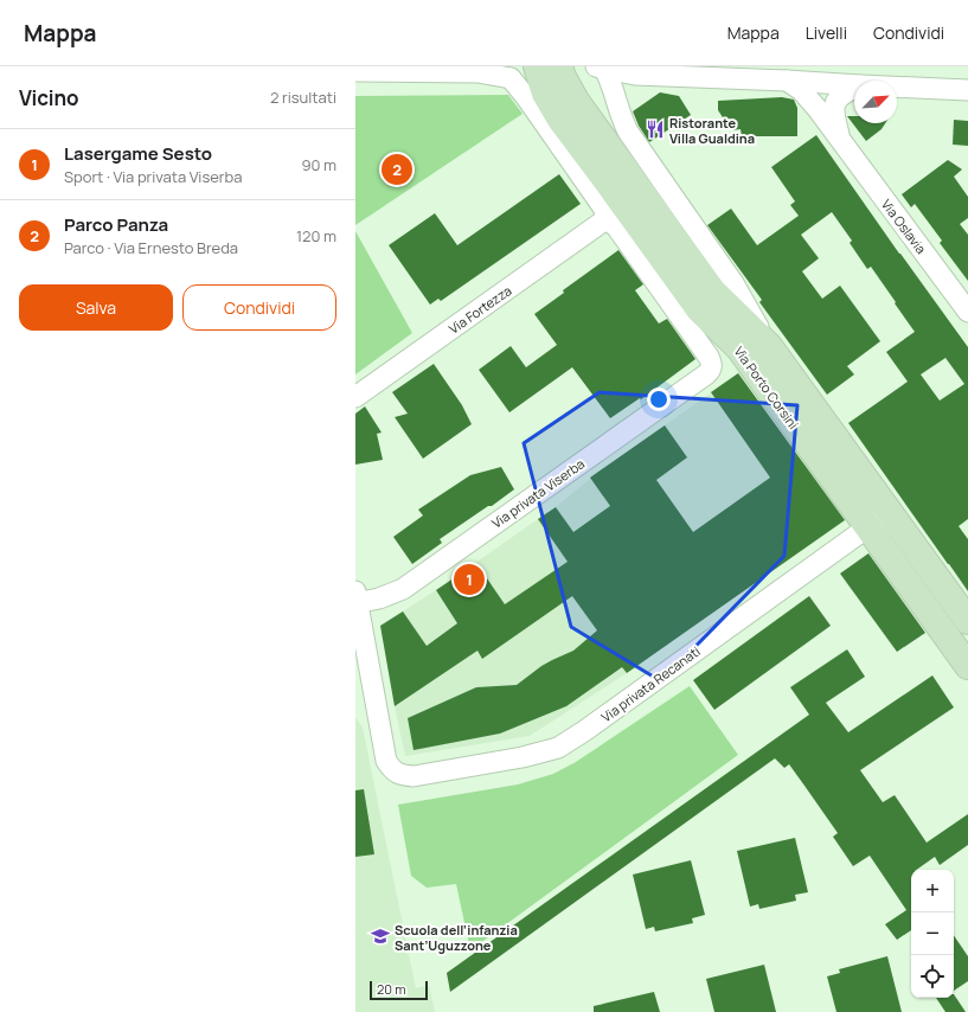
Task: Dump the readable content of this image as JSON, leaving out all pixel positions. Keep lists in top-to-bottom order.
{
  "streets": {
    "street": [
      "Via Oslavia",
      "Via Fortezza",
      "Via Porto Corsini",
      "Via privata Viserba",
      "Via privata Recanati"
    ]
  },
  "crossings": [
    ["Via Fortezza", "Via privata Viserba"],
    ["Via Porto Corsini", "Via privata Recanati"],
    ["Via privata Viserba", "Via privata Recanati"]
  ],
  "places": {
    "restaurant": ["Ristorante Villa Gualdina"],
    "school or university": ["Scuola dell’infanzia Sant’Uguzzone"]
  },
  "scale_bar": "20 m",
  "north": "top right",
  "page": {
    "header": "Mappa",
    "nav": ["Mappa", "Livelli", "Condividi"],
    "heading": ["Vicino", "2 risultati"],
    "list": [
      {
        "mark": "1",
        "name": "Lasergame Sesto",
        "note": "Sport · Via privata Viserba",
        "value": "90 m"
      },
      {
        "mark": "2",
        "name": "Parco Panza",
        "note": "Parco · Via Ernesto Breda",
        "value": "120 m"
      }
    ],
    "pins": ["2", "1"],
    "buttons": ["Salva", "Condividi"],
    "map_buttons": ["+", "−"],
    "scale": "20 m"
  }
}
